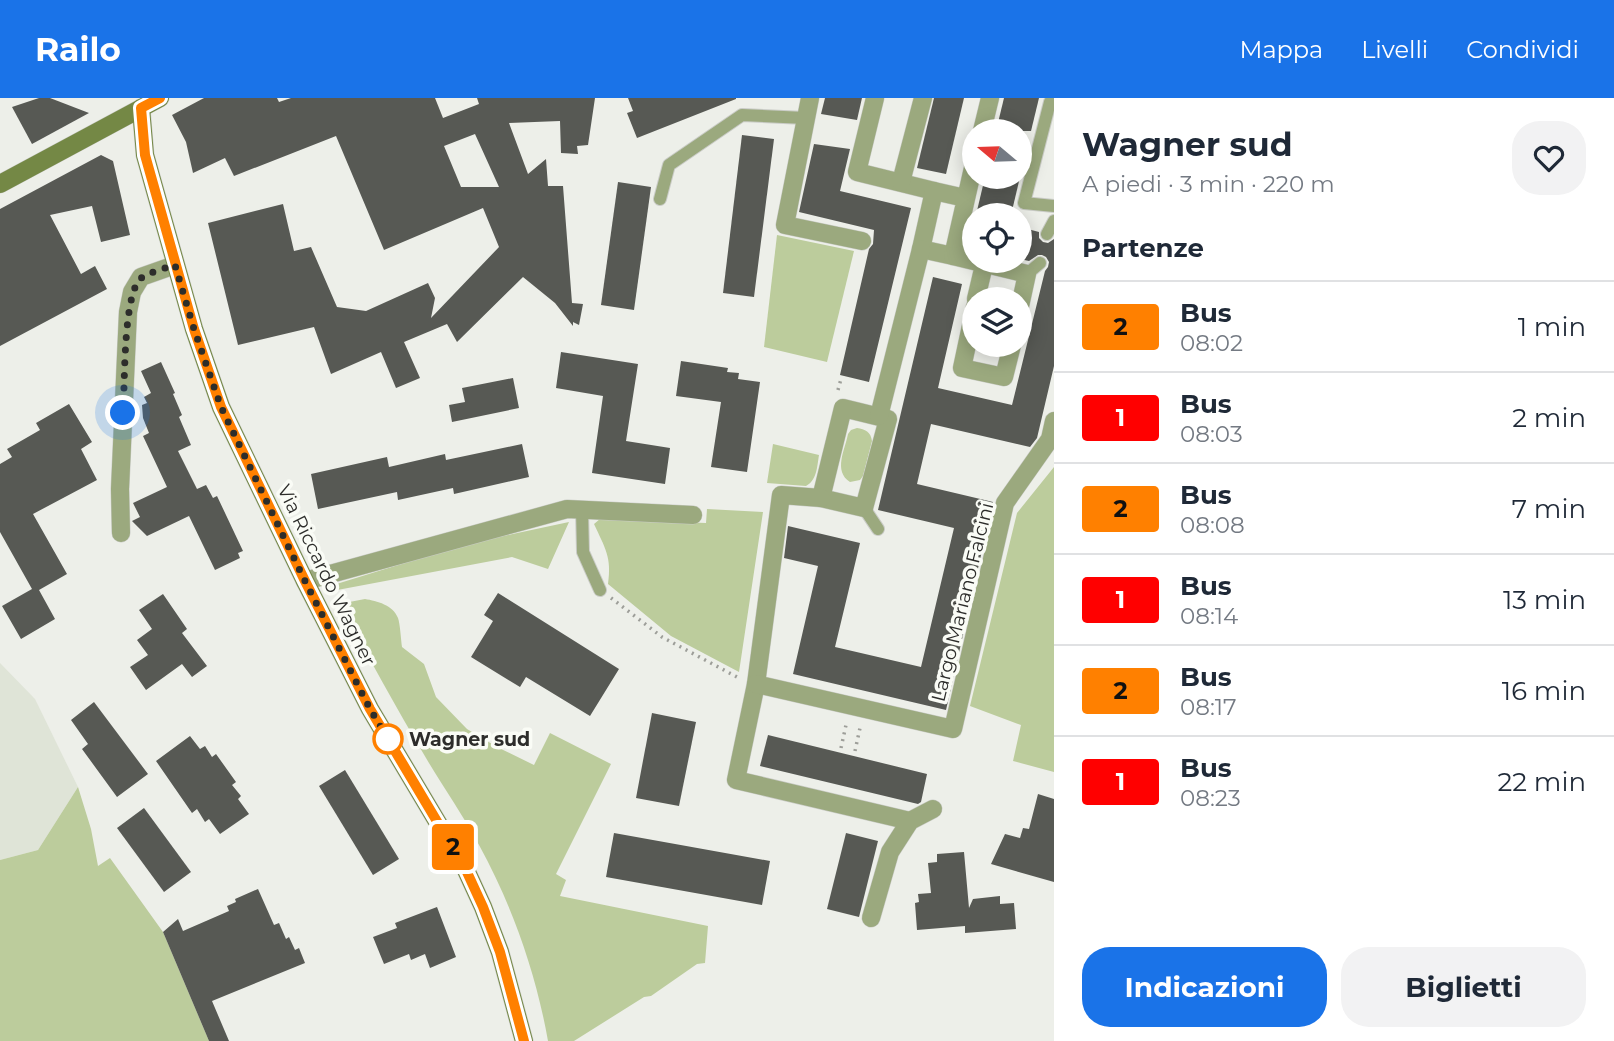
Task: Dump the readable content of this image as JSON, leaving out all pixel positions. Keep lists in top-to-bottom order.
{
  "streets": {
    "street": ["Via Riccardo Wagner", "Largo Mariano Falcini"]
  },
  "places": ["Wagner sud"],
  "lines": ["bus line 2"],
  "north": "left",
  "page": {
    "header": "Railo",
    "nav": ["Mappa", "Livelli", "Condividi"],
    "on_map": "2",
    "heading": [
      ["Wagner sud", "A piedi · 3 min · 220 m"],
      "Partenze"
    ],
    "list": [
      {
        "mark": "2",
        "name": "Bus",
        "note": "08:02",
        "value": "1 min"
      },
      {
        "mark": "1",
        "name": "Bus",
        "note": "08:03",
        "value": "2 min"
      },
      {
        "mark": "2",
        "name": "Bus",
        "note": "08:08",
        "value": "7 min"
      },
      {
        "mark": "1",
        "name": "Bus",
        "note": "08:14",
        "value": "13 min"
      },
      {
        "mark": "2",
        "name": "Bus",
        "note": "08:17",
        "value": "16 min"
      },
      {
        "mark": "1",
        "name": "Bus",
        "note": "08:23",
        "value": "22 min"
      }
    ],
    "buttons": ["Indicazioni", "Biglietti"]
  }
}
